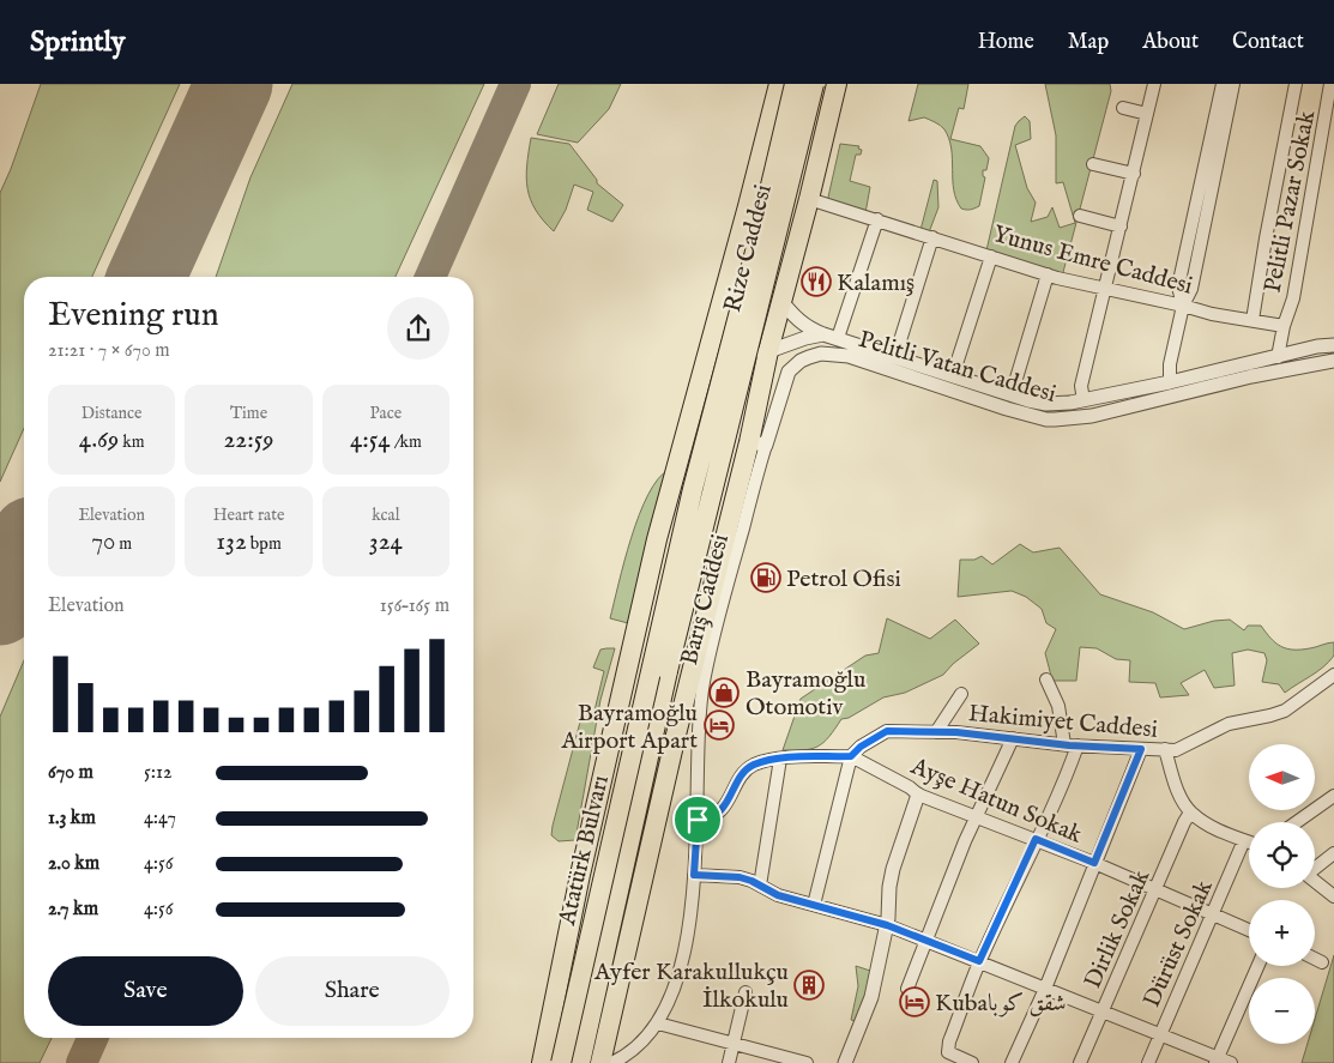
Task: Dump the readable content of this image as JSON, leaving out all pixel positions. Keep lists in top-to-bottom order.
{
  "streets": {
    "highway": ["Rize Caddesi", "Atatürk Bulvarı"],
    "street": [
      "Pelitli Pazar Sokak",
      "Yunus Emre Caddesi",
      "Pelitli Vatan Caddesi",
      "Barış Caddesi",
      "Hakimiyet Caddesi",
      "Ayşe Hatun Sokak",
      "Dirlik Sokak",
      "Dürüst Sokak"
    ]
  },
  "crossings": [
    ["Pelitli Pazar Sokak", "Yunus Emre Caddesi"],
    ["Rize Caddesi", "Atatürk Bulvarı"],
    ["Pelitli Vatan Caddesi", "Barış Caddesi"],
    ["Hakimiyet Caddesi", "Ayşe Hatun Sokak"],
    ["Ayşe Hatun Sokak", "Dirlik Sokak"],
    ["Ayşe Hatun Sokak", "Dürüst Sokak"]
  ],
  "places": {
    "restaurant": ["Kalamış"],
    "fuel station": ["Petrol Ofisi"],
    "shop": ["Bayramoğlu Otomotiv"],
    "hotel": ["Bayramoğlu Airport Apart", "Kubaشقق كوبا"],
    "building": ["Ayfer Karakullukçu İlkokulu"]
  },
  "north": "left",
  "page": {
    "header": "Sprintly",
    "nav": [
      "Home",
      "Map",
      "About",
      "Contact"
    ],
    "heading": ["Evening run", "21:21 · 7 × 670 m"],
    "stats": [
      ["Distance", "4.69 km"],
      ["Time", "22:59"],
      ["Pace", "4:54 /km"],
      ["Elevation", "70 m"],
      ["Heart rate", "132 bpm"],
      ["kcal", "324"]
    ],
    "chart": ["Elevation", "156–165 m"],
    "map_buttons": ["+", "−"],
    "list": [
      {
        "name": "670 m",
        "note": "5:12"
      },
      {
        "name": "1.3 km",
        "note": "4:47"
      },
      {
        "name": "2.0 km",
        "note": "4:56"
      },
      {
        "name": "2.7 km",
        "note": "4:56"
      }
    ],
    "buttons": ["Save", "Share"]
  }
}
